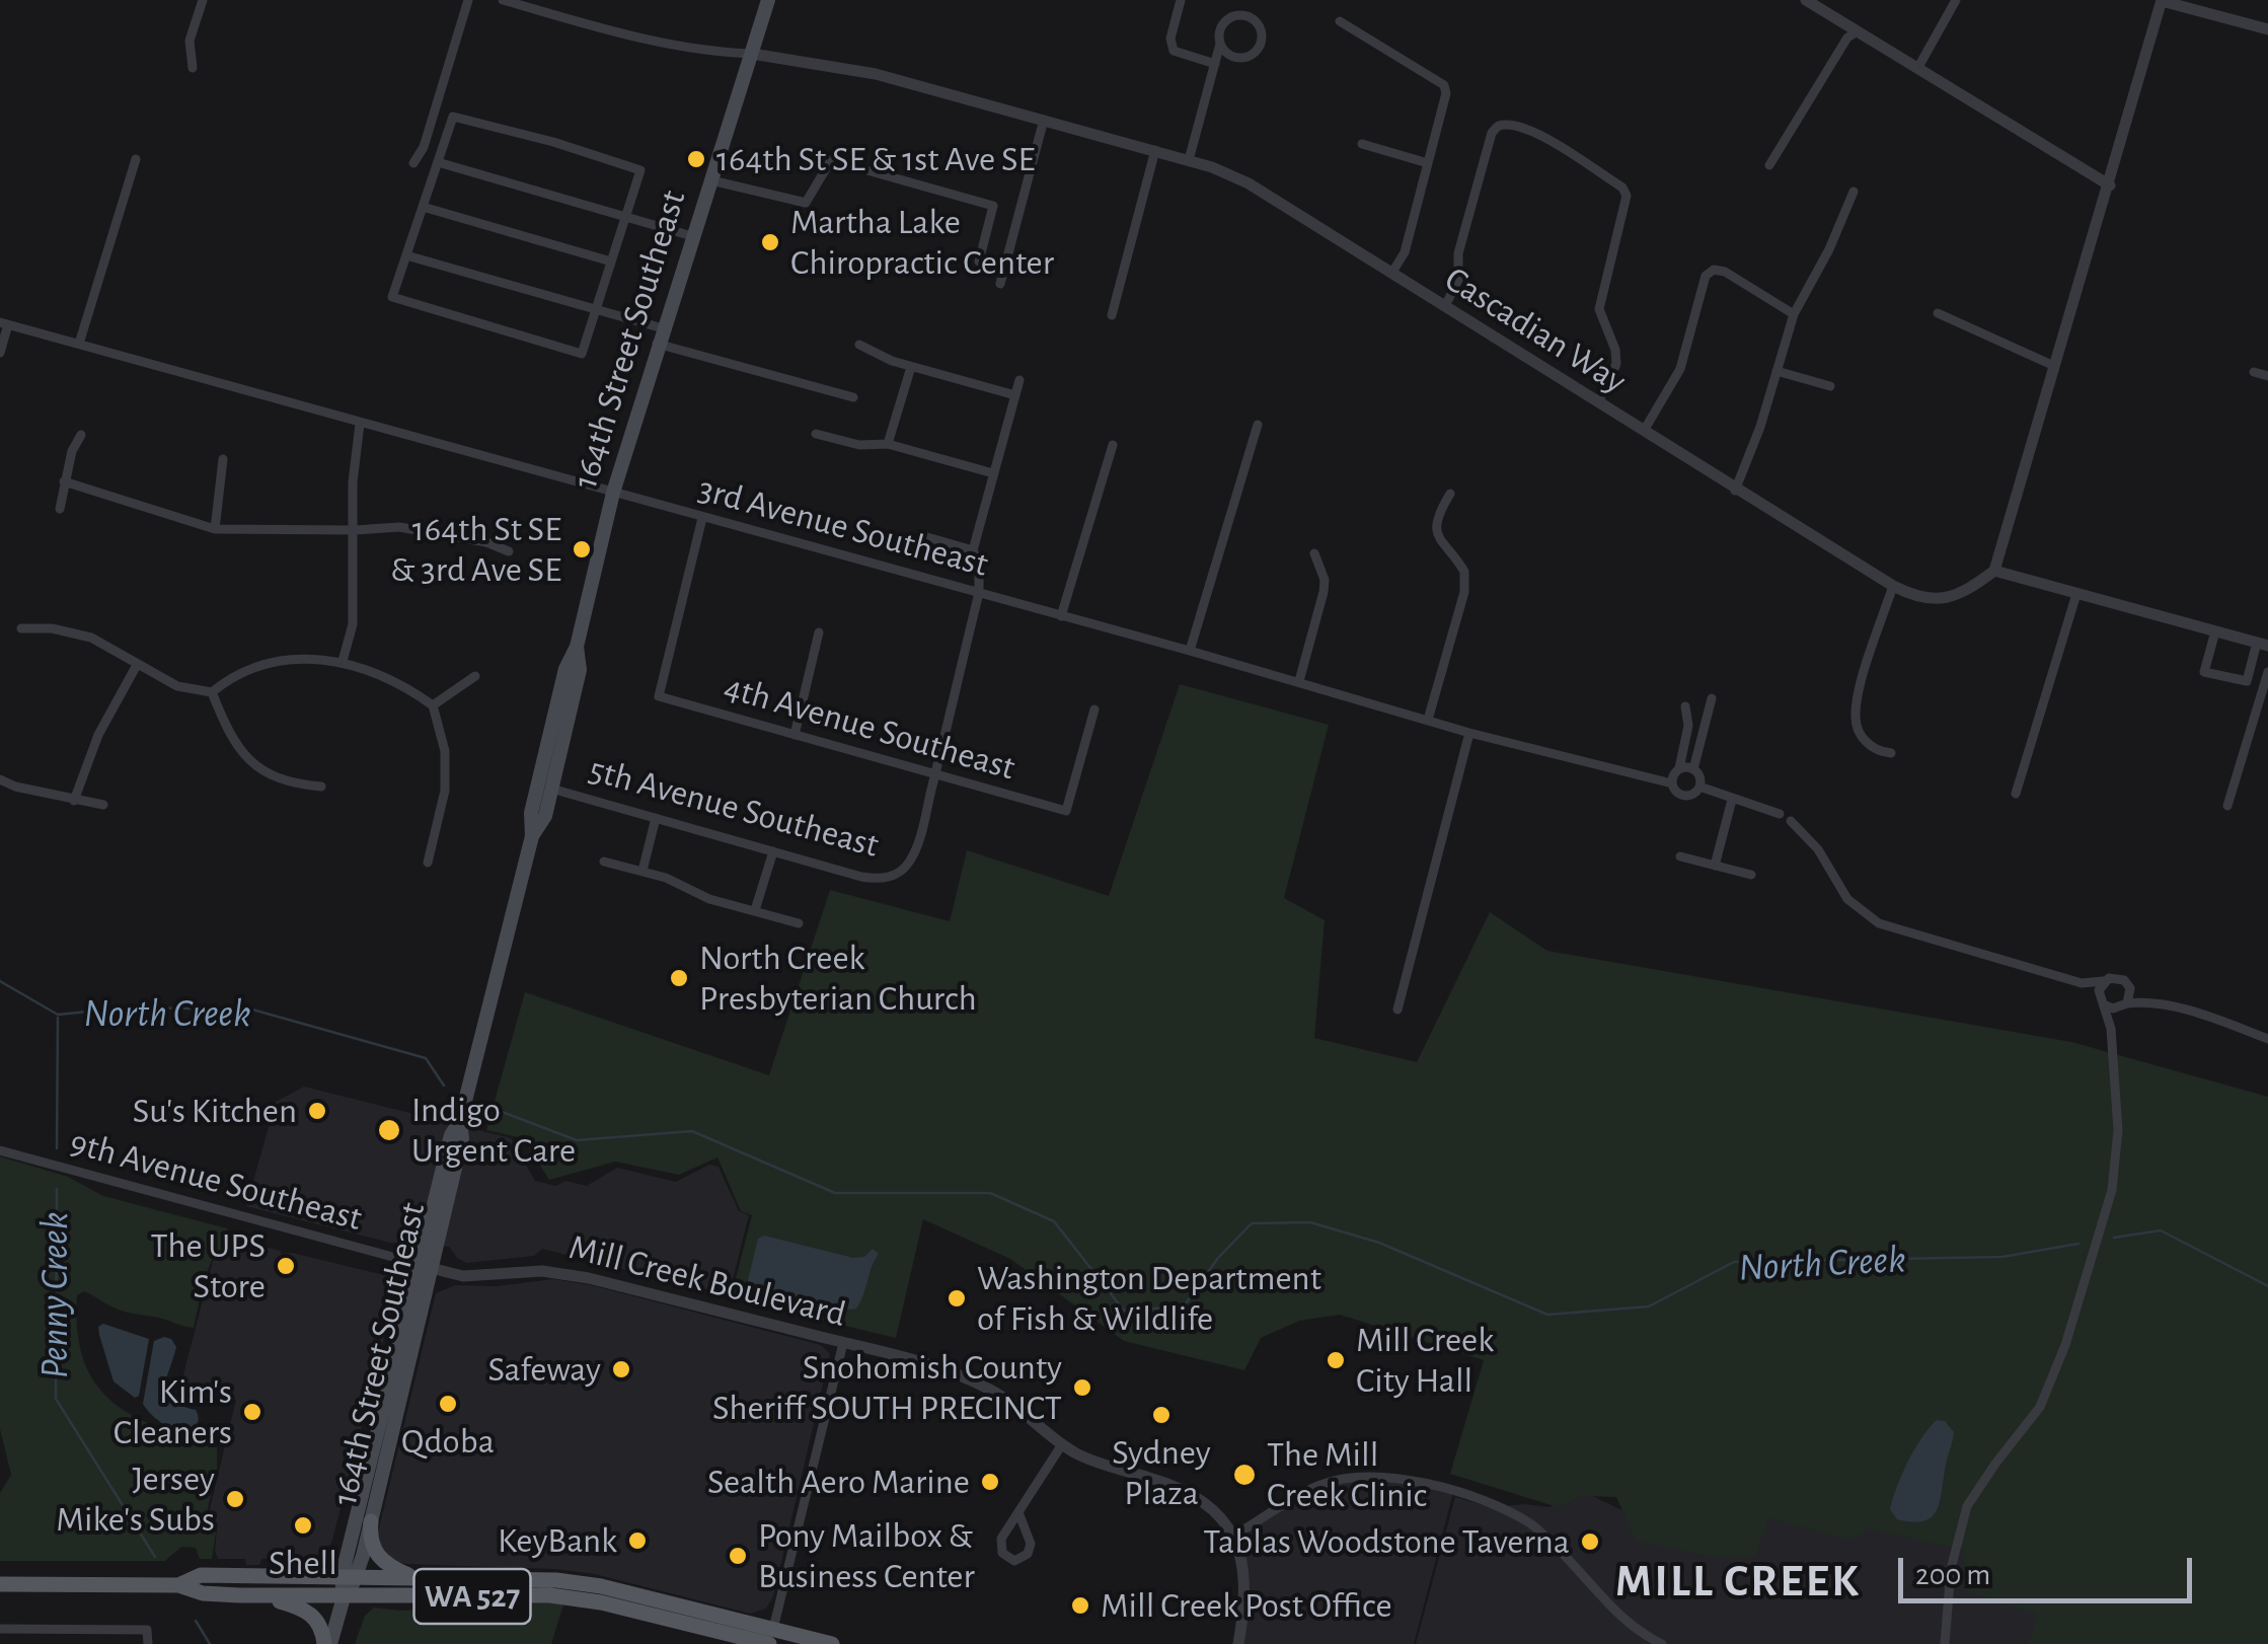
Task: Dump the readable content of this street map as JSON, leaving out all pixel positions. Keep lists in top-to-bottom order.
{
  "streets": {
    "main road": ["164th Street Southeast", "WA 527"],
    "street": [
      "Cascadian Way",
      "3rd Avenue Southeast",
      "4th Avenue Southeast",
      "5th Avenue Southeast",
      "9th Avenue Southeast",
      "Mill Creek Boulevard"
    ]
  },
  "crossings": [
    ["Cascadian Way", "164th Street Southeast"],
    ["164th Street Southeast", "3rd Avenue Southeast"],
    ["164th Street Southeast", "5th Avenue Southeast"],
    ["164th Street Southeast", "9th Avenue Southeast"],
    ["164th Street Southeast", "Mill Creek Boulevard"],
    ["164th Street Southeast", "WA 527"],
    ["3rd Avenue Southeast", "4th Avenue Southeast"],
    ["4th Avenue Southeast", "5th Avenue Southeast"],
    ["9th Avenue Southeast", "Mill Creek Boulevard"]
  ],
  "districts": ["MILL CREEK"],
  "water": ["North Creek", "Penny Creek"],
  "places": [
    "164th St SE & 1st Ave SE",
    "Martha Lake Chiropractic Center",
    "164th St SE & 3rd Ave SE",
    "North Creek Presbyterian Church",
    "Su's Kitchen",
    "Indigo Urgent Care",
    "The UPS Store",
    "Washington Department of Fish & Wildlife",
    "Mill Creek City Hall",
    "Safeway",
    "Snohomish County Sheriff SOUTH PRECINCT",
    "Qdoba",
    "Kim's Cleaners",
    "Sydney Plaza",
    "The Mill Creek Clinic",
    "Sealth Aero Marine",
    "Jersey Mike's Subs",
    "Shell",
    "KeyBank",
    "Tablas Woodstone Taverna",
    "Pony Mailbox & Business Center",
    "Mill Creek Post Office"
  ],
  "scale_bar": "200 m"
}
